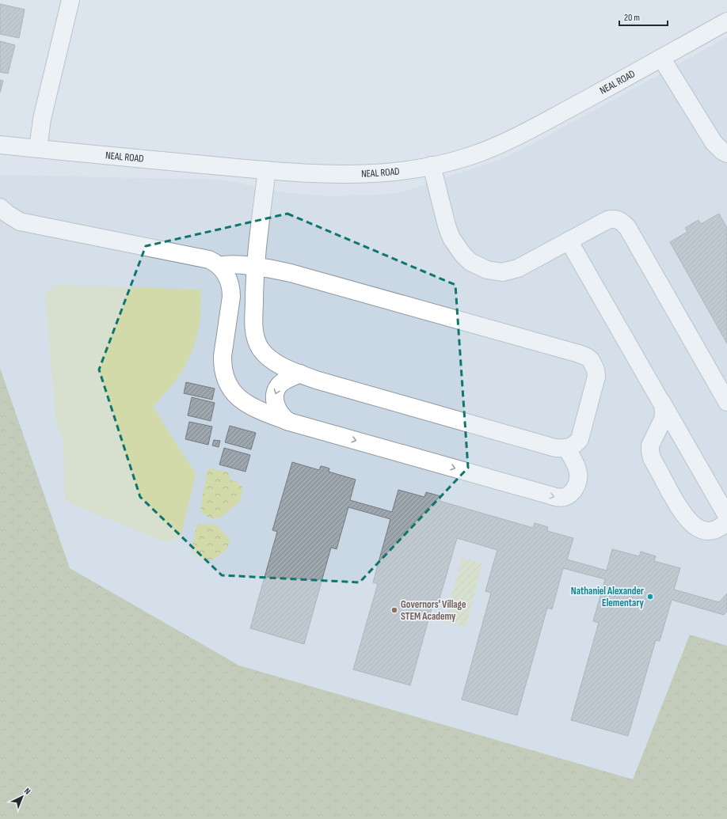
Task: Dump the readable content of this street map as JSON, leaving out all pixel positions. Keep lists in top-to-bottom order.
{
  "streets": {
    "street": ["NEAL ROAD"]
  },
  "places": ["Nathaniel Alexander Elementary", "Governors' Village STEM Academy"],
  "scale_bar": "20 m",
  "north": "top right"
}
